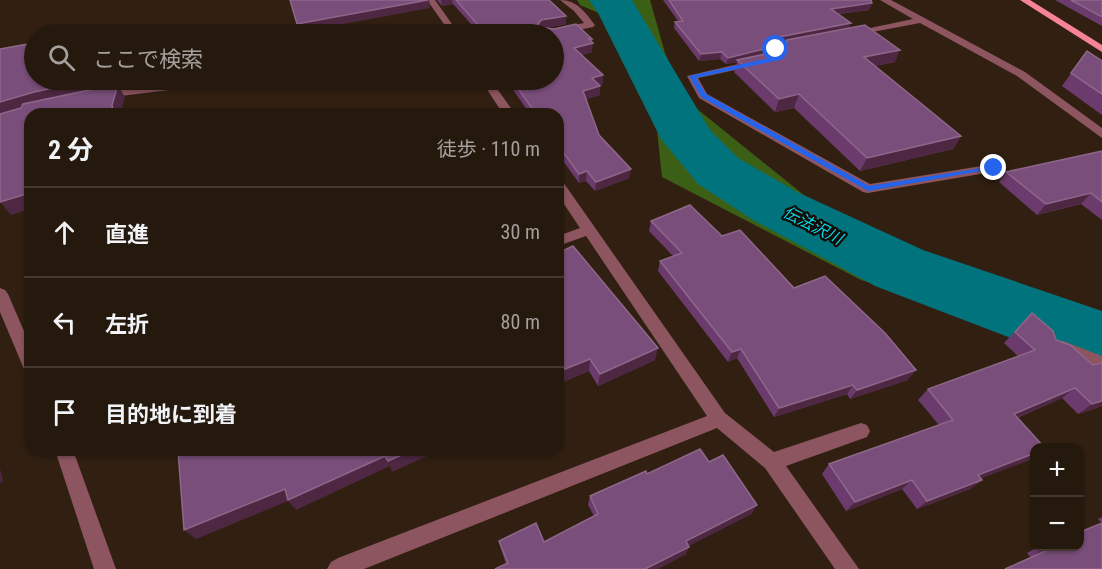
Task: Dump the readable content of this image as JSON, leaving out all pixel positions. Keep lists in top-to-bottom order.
{
  "water": ["伝法沢川"],
  "page": {
    "search": "ここで検索",
    "heading": ["2 分", "徒歩 · 110 m"],
    "list": [
      ["直進", "30 m"],
      ["左折", "80 m"],
      "目的地に到着"
    ],
    "map_buttons": ["+", "−"]
  }
}
